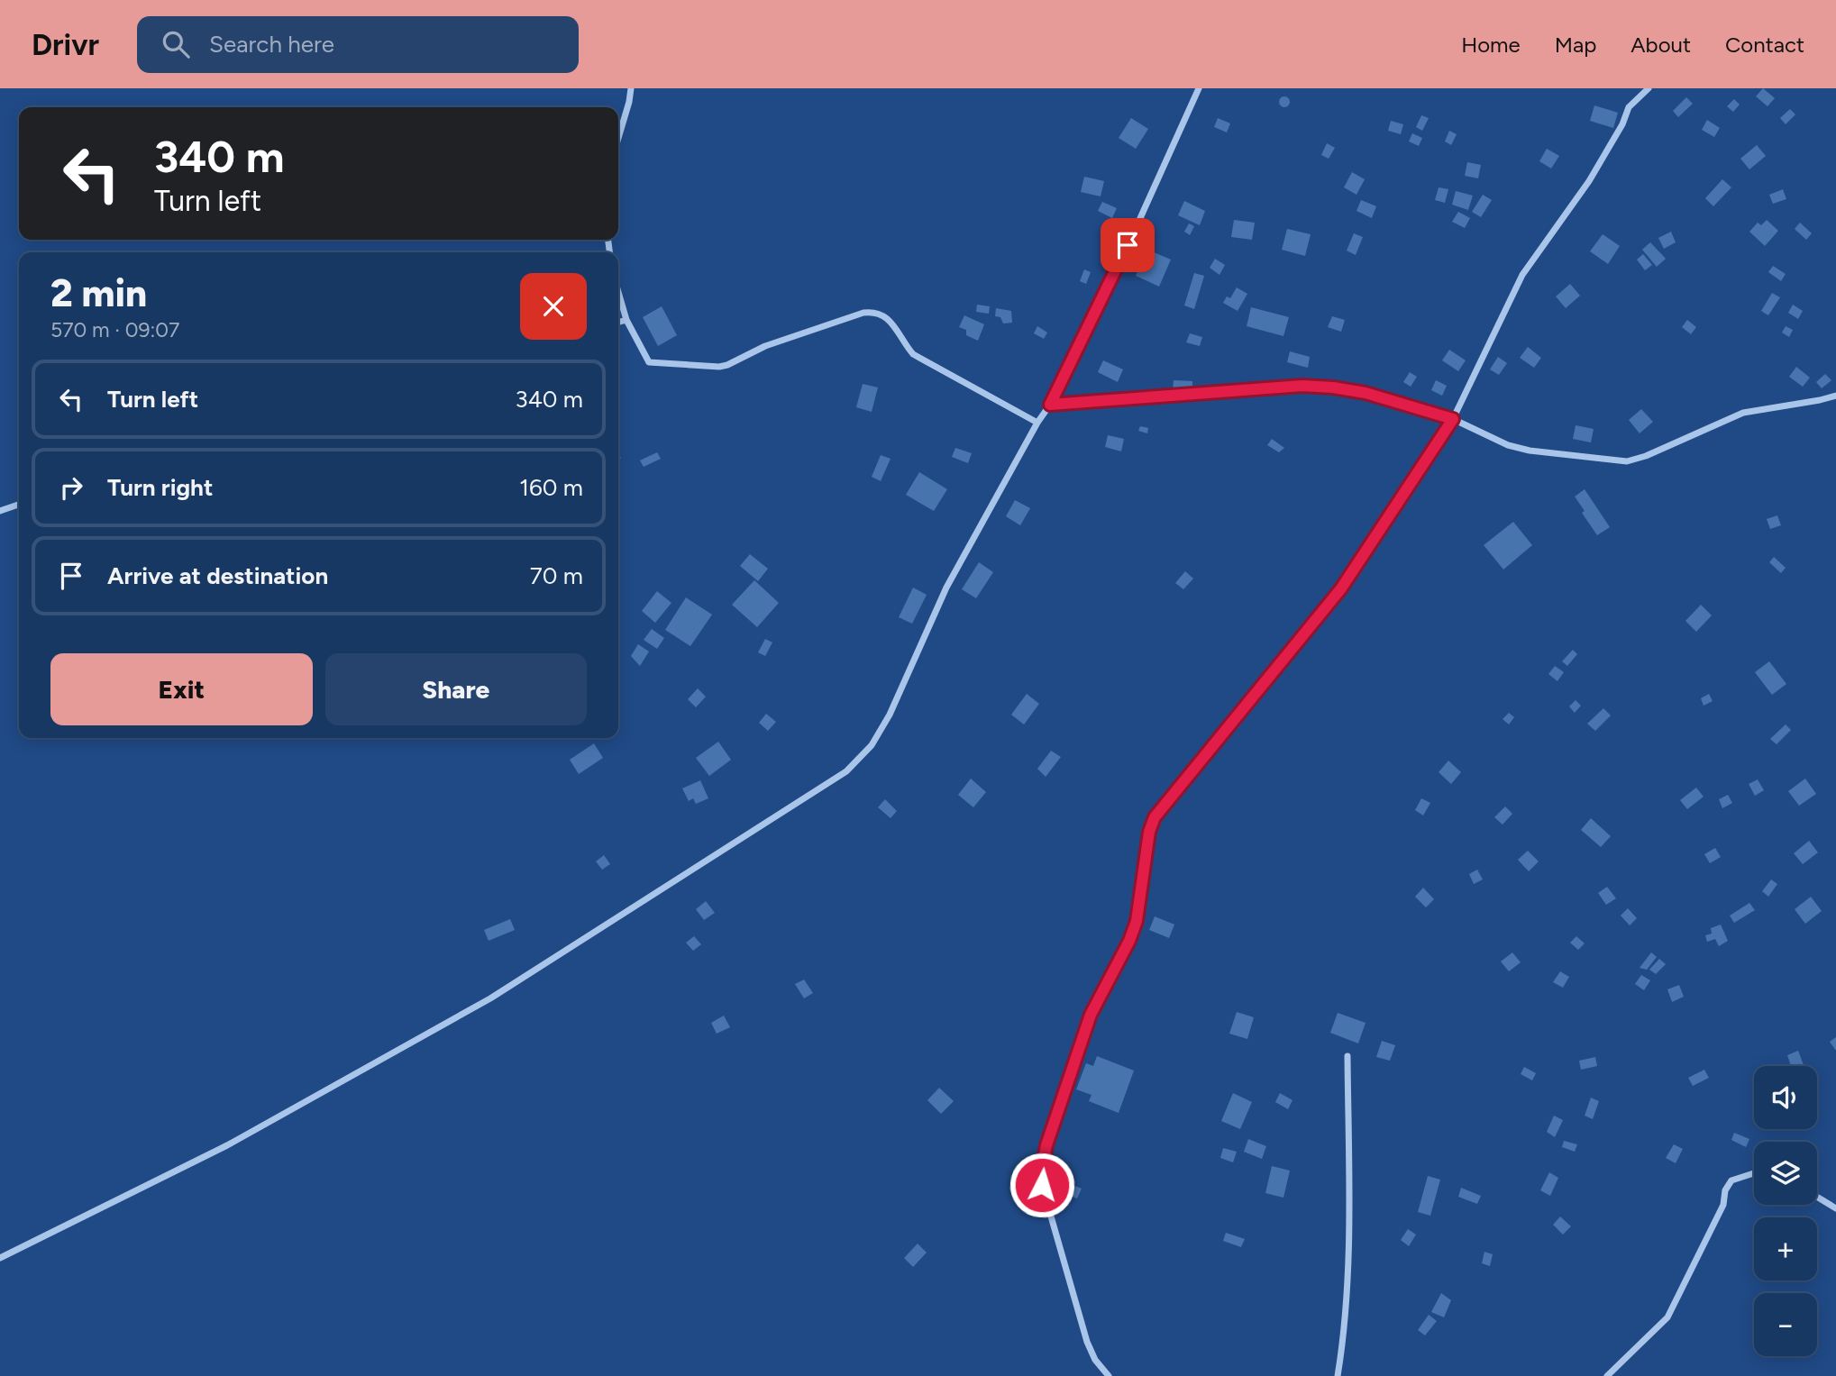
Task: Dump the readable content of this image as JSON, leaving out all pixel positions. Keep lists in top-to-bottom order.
{
  "page": {
    "header": "Drivr",
    "search": "Search here",
    "nav": [
      "Home",
      "Map",
      "About",
      "Contact"
    ],
    "turn": ["340 m", "Turn left"],
    "heading": ["2 min", "570 m · 09:07"],
    "list": [
      {
        "name": "Turn left",
        "value": "340 m"
      },
      {
        "name": "Turn right",
        "value": "160 m"
      },
      {
        "name": "Arrive at destination",
        "value": "70 m"
      }
    ],
    "buttons": ["Exit", "Share"],
    "map_buttons": ["+", "−"]
  }
}
